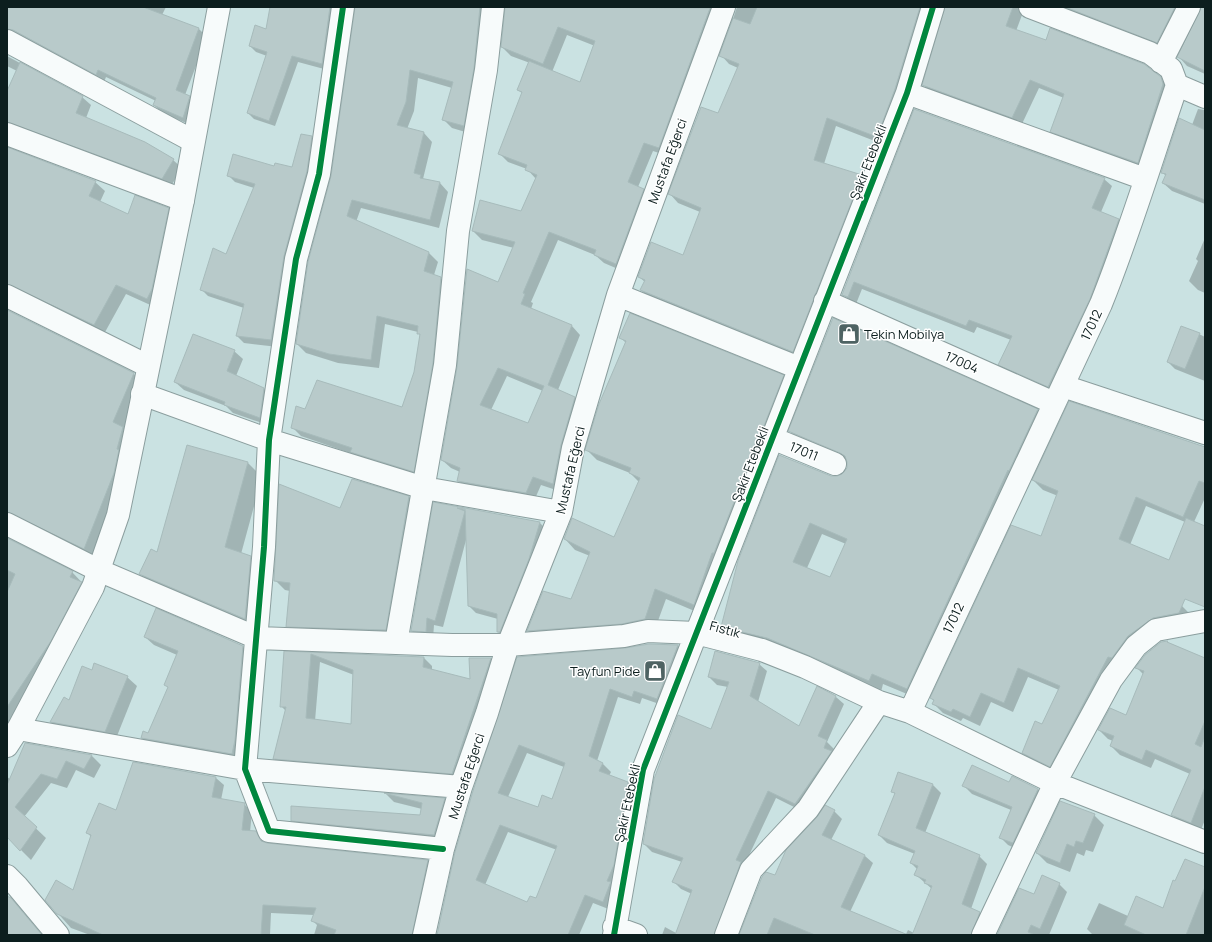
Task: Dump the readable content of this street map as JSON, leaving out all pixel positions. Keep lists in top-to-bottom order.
{
  "streets": {
    "street": [
      "Mustafa Eğerci",
      "Şakir Etebekli",
      "17012",
      "17004",
      "17011",
      "Fıstık"
    ]
  },
  "crossings": [
    ["Mustafa Eğerci", "Fıstık"],
    ["Şakir Etebekli", "17004"],
    ["Şakir Etebekli", "17011"],
    ["Şakir Etebekli", "Fıstık"],
    ["17012", "17004"],
    ["17012", "Fıstık"]
  ],
  "places": {
    "shop": ["Tekin Mobilya", "Tayfun Pide"]
  }
}
